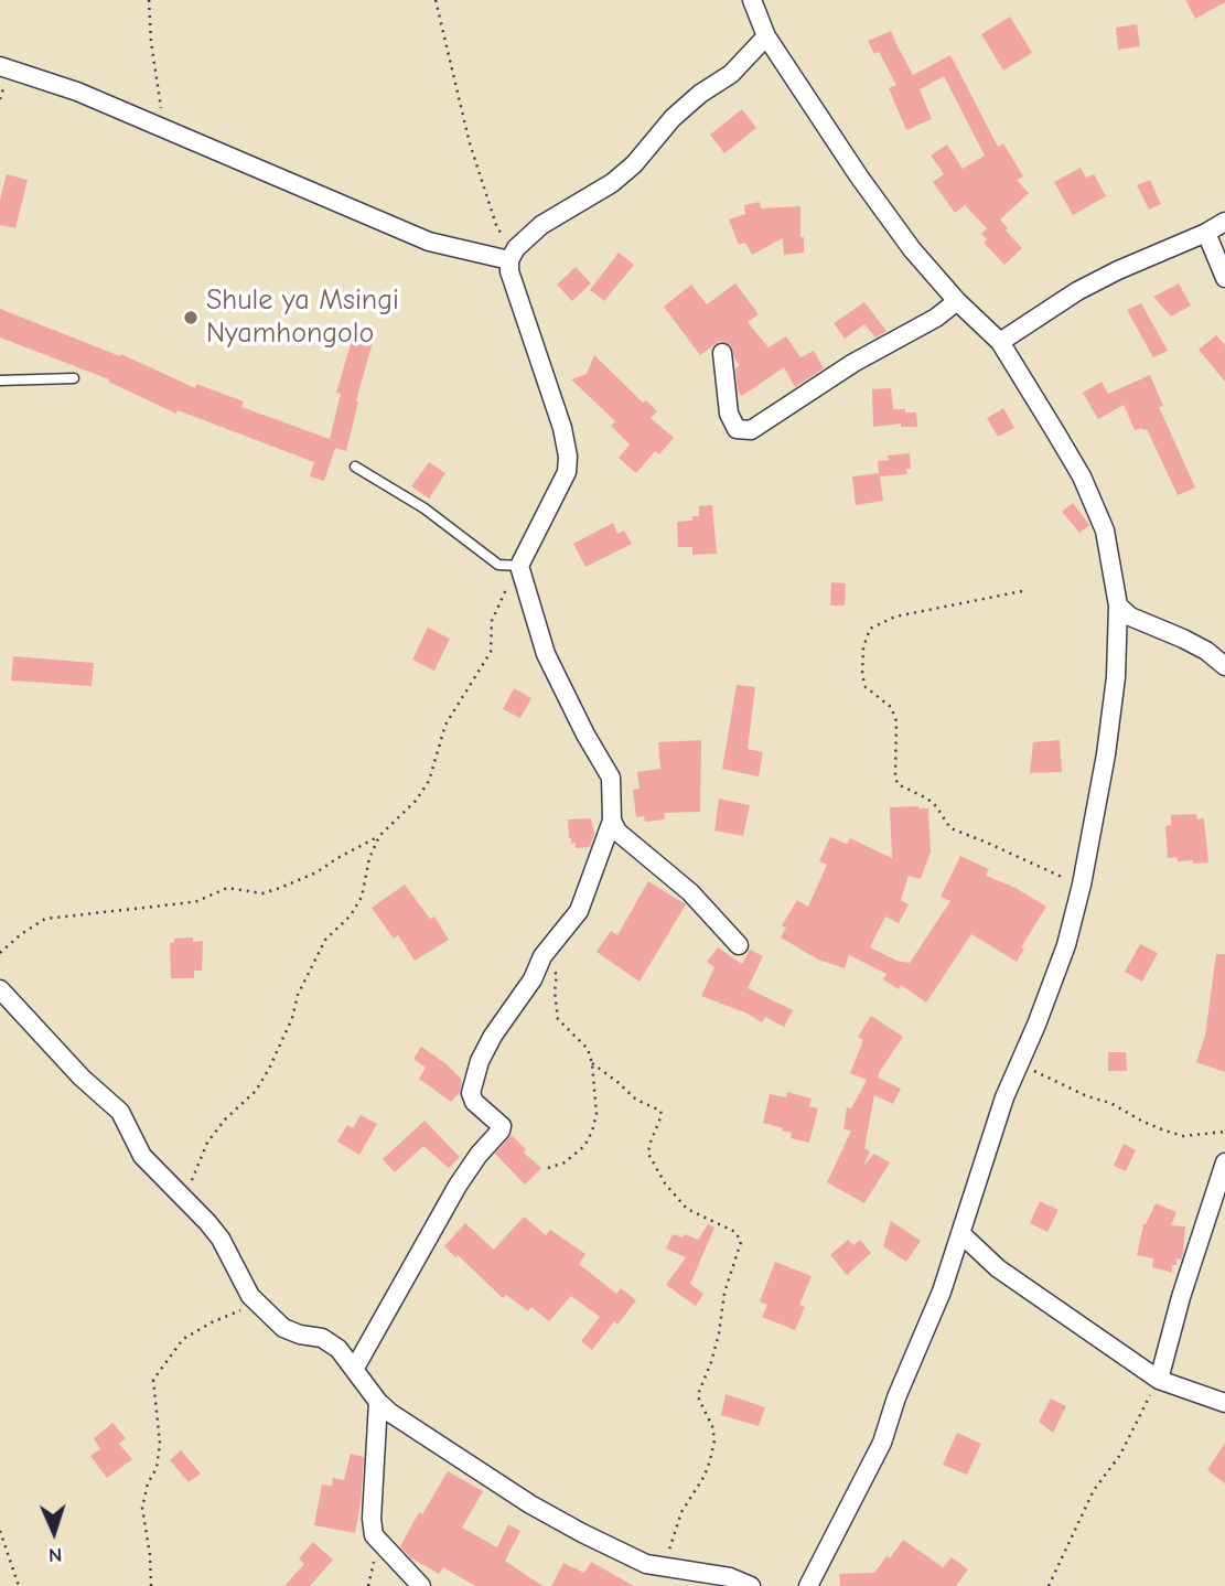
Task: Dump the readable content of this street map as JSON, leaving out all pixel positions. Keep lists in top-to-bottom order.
{
  "places": ["Shule ya Msingi Nyamhongolo"],
  "north": "bottom"
}
